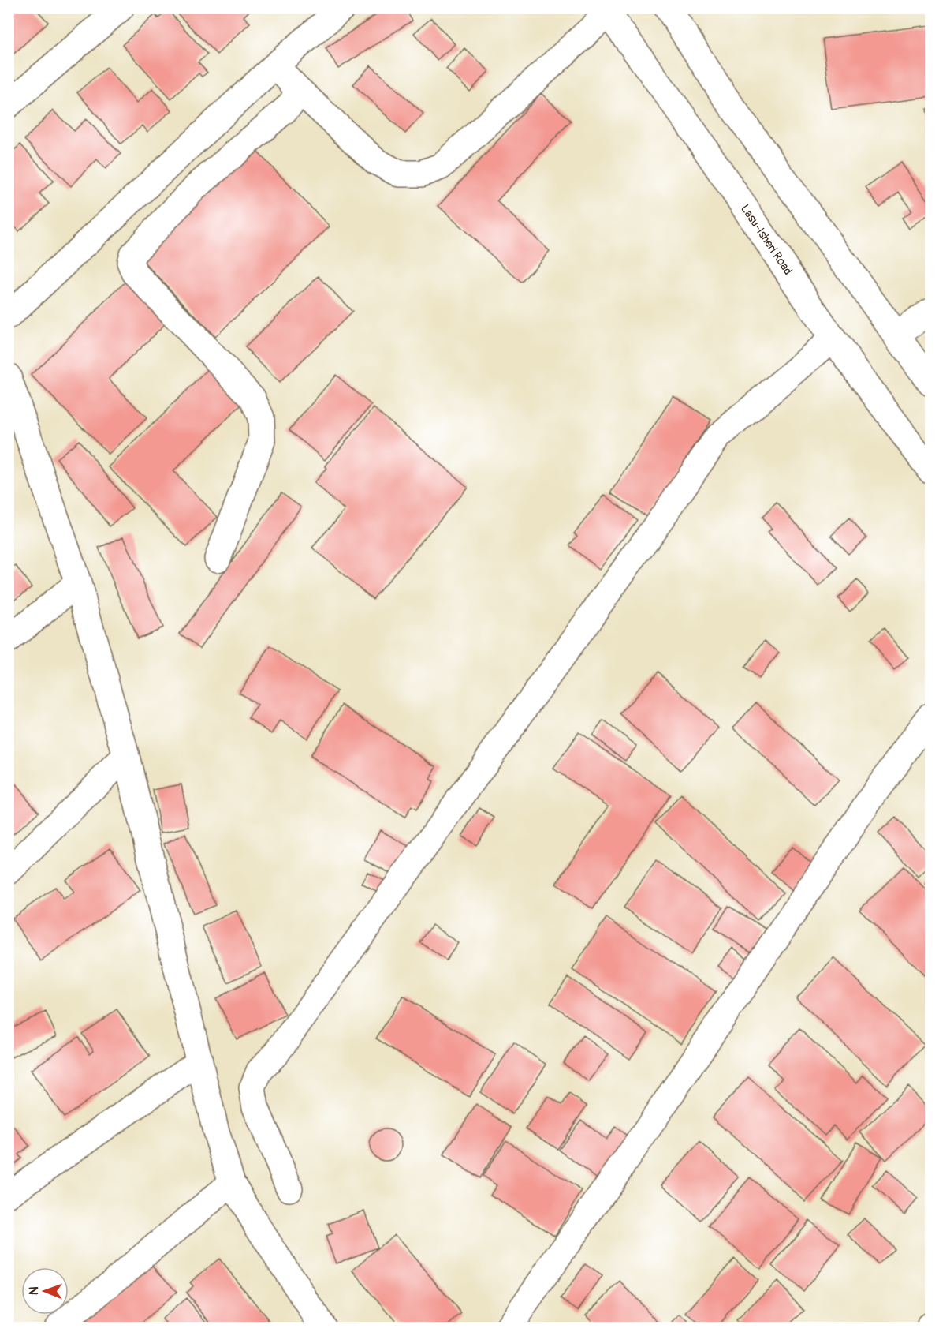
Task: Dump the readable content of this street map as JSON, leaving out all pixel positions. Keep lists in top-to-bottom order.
{
  "streets": {
    "street": ["Lasu-Isheri Road"]
  },
  "north": "left"
}
